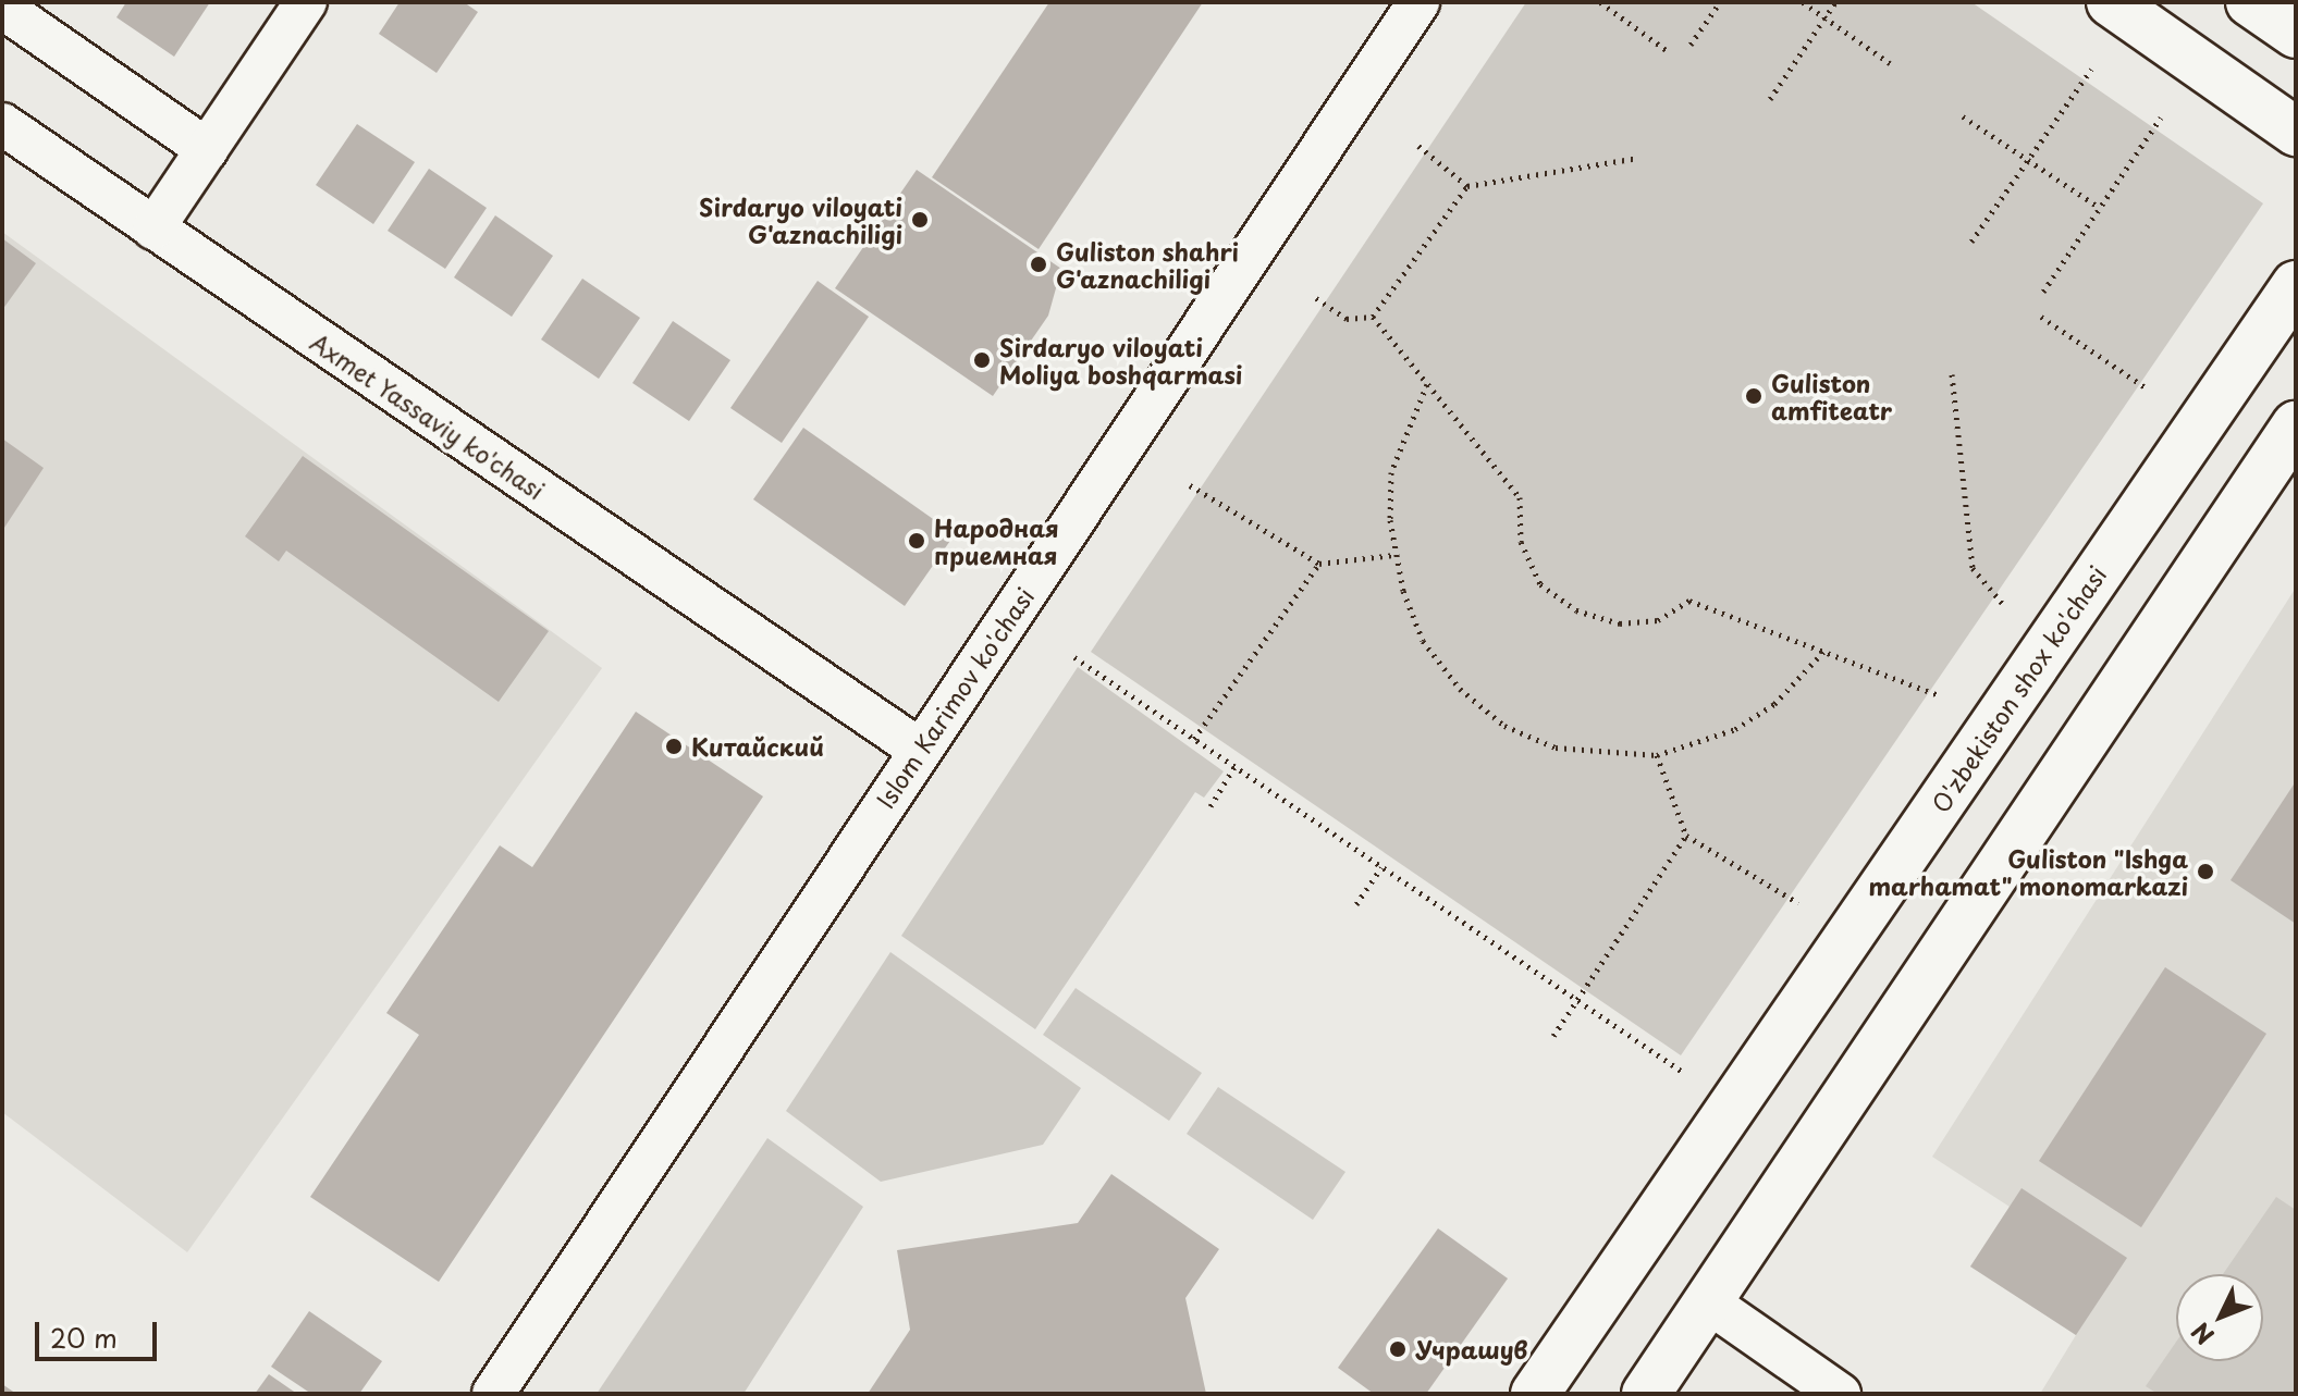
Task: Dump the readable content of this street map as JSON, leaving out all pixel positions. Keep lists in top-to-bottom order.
{
  "streets": {
    "main road": ["O'zbekiston shox ko'chasi"],
    "street": ["Axmet Yassaviy ko'chasi", "Islom Karimov ko'chasi"]
  },
  "crossings": [
    ["Axmet Yassaviy ko'chasi", "Islom Karimov ko'chasi"]
  ],
  "places": [
    "Sirdaryo viloyati G'aznachiligi",
    "Guliston shahri G'aznachiligi",
    "Sirdaryo viloyati Moliya boshqarmasi",
    "Guliston amfiteatr",
    "Народная приемная",
    "Китайский",
    "Guliston \"Ishga marhamat\" monomarkazi",
    "Учрашув"
  ],
  "scale_bar": "20 m",
  "north": "bottom left"
}
